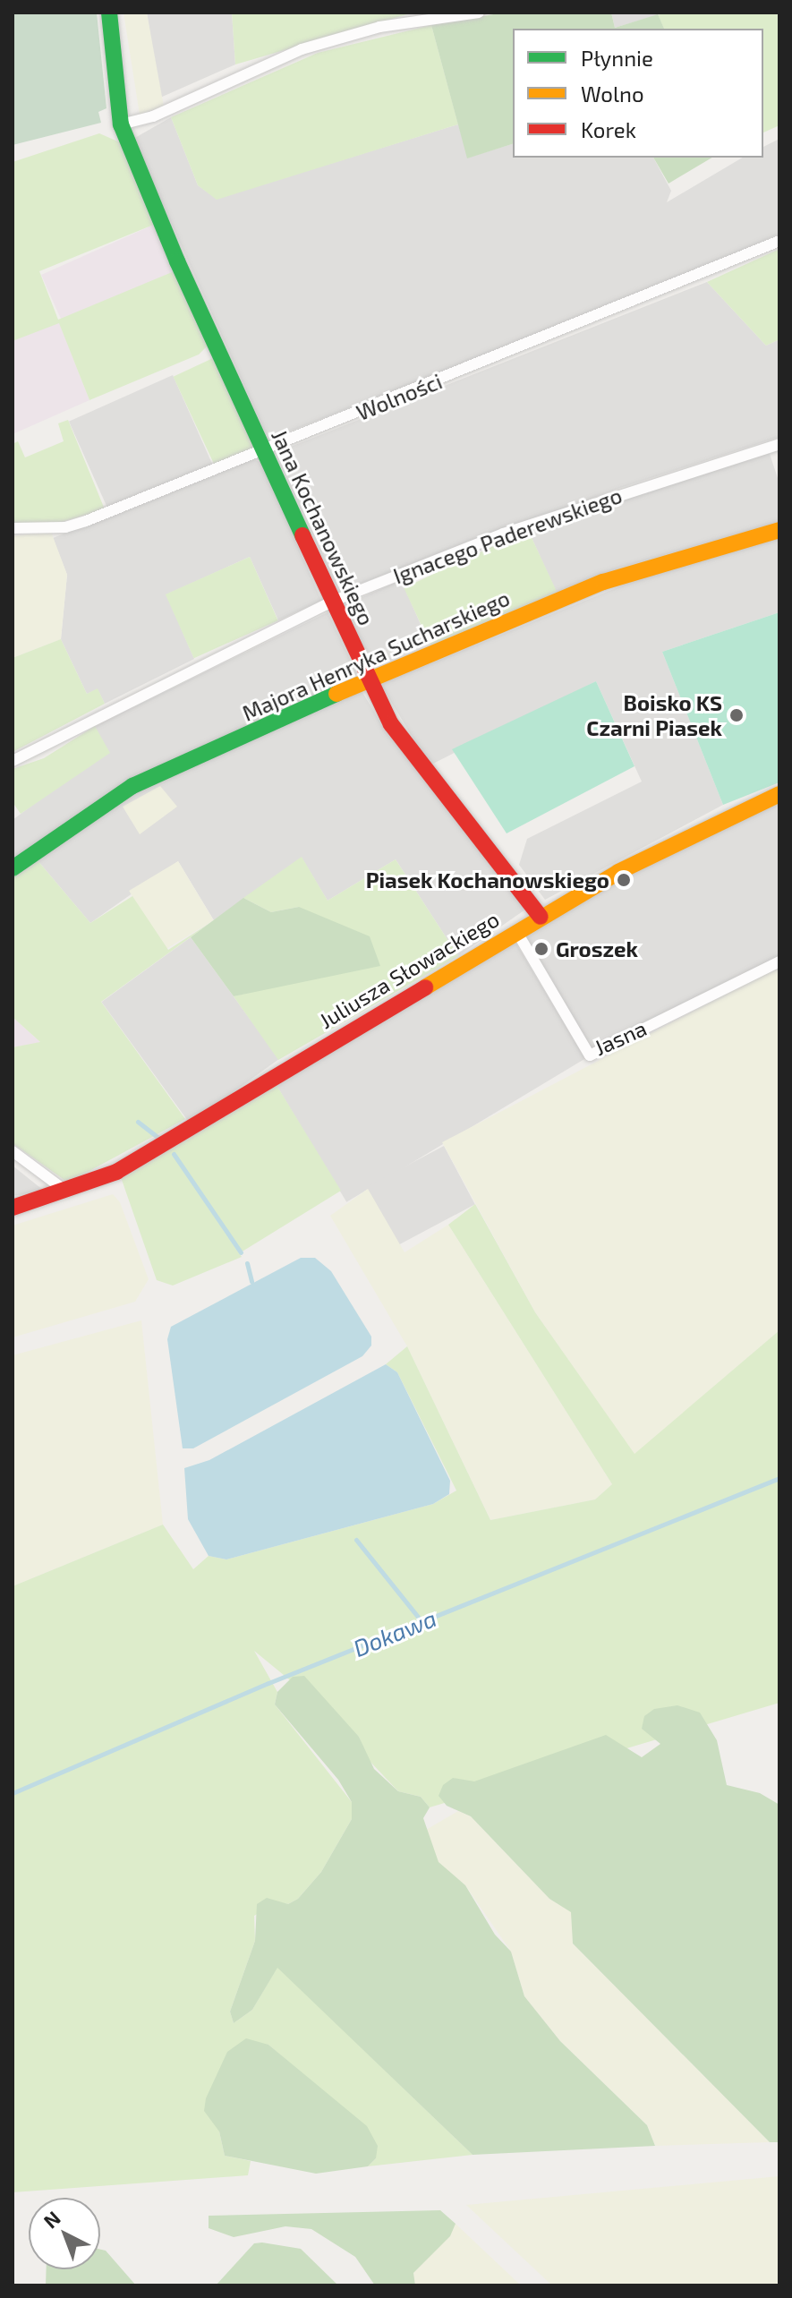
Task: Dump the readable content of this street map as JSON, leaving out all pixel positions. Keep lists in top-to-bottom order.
{
  "streets": {
    "street": [
      "Wolności",
      "Jana Kochanowskiego",
      "Ignacego Paderewskiego",
      "Majora Henryka Sucharskiego",
      "Juliusza Słowackiego",
      "Jasna"
    ]
  },
  "crossings": [
    ["Wolności", "Jana Kochanowskiego"],
    ["Jana Kochanowskiego", "Ignacego Paderewskiego"],
    ["Jana Kochanowskiego", "Majora Henryka Sucharskiego"],
    ["Jana Kochanowskiego", "Juliusza Słowackiego"],
    ["Juliusza Słowackiego", "Jasna"]
  ],
  "water": ["Dokawa"],
  "places": ["Boisko KS Czarni Piasek", "Piasek Kochanowskiego", "Groszek"],
  "legend": ["Płynnie", "Wolno", "Korek"],
  "north": "top left"
}
